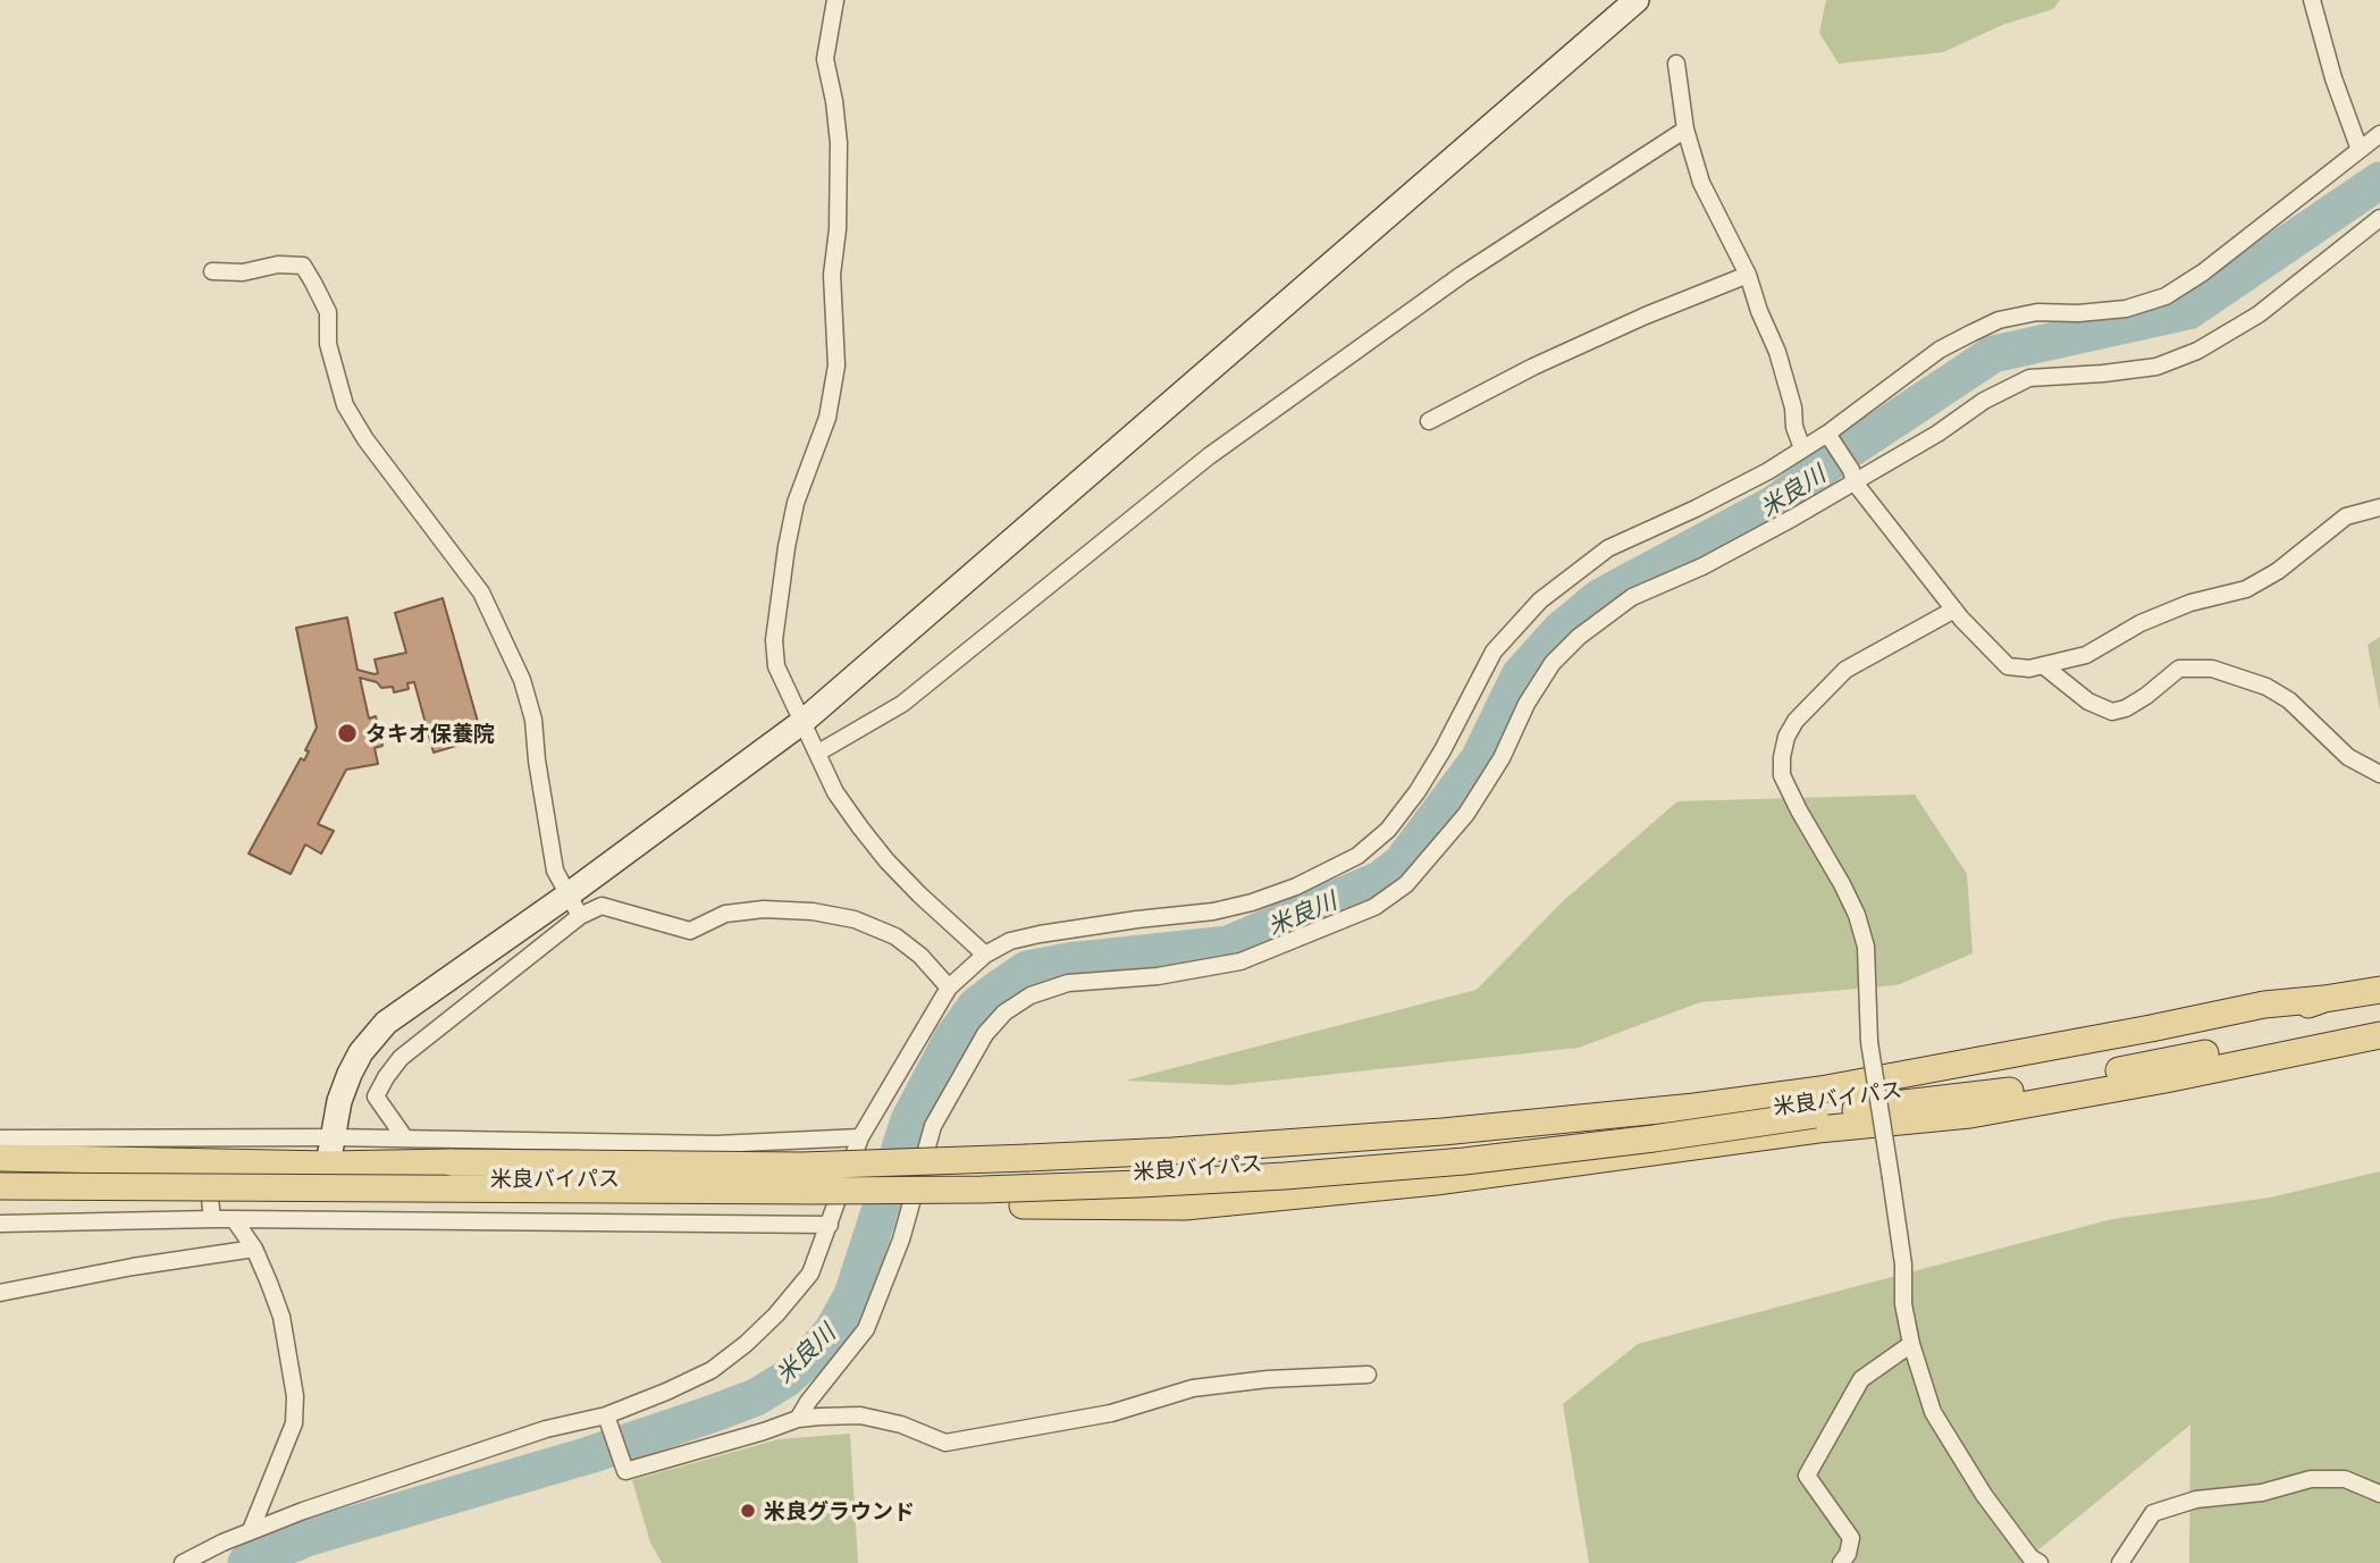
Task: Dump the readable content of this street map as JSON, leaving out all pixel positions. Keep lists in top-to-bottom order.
{
  "streets": {
    "main road": ["米良バイパス"]
  },
  "water": ["米良川"],
  "places": ["タキオ保養院", "米良グラウンド"]
}
